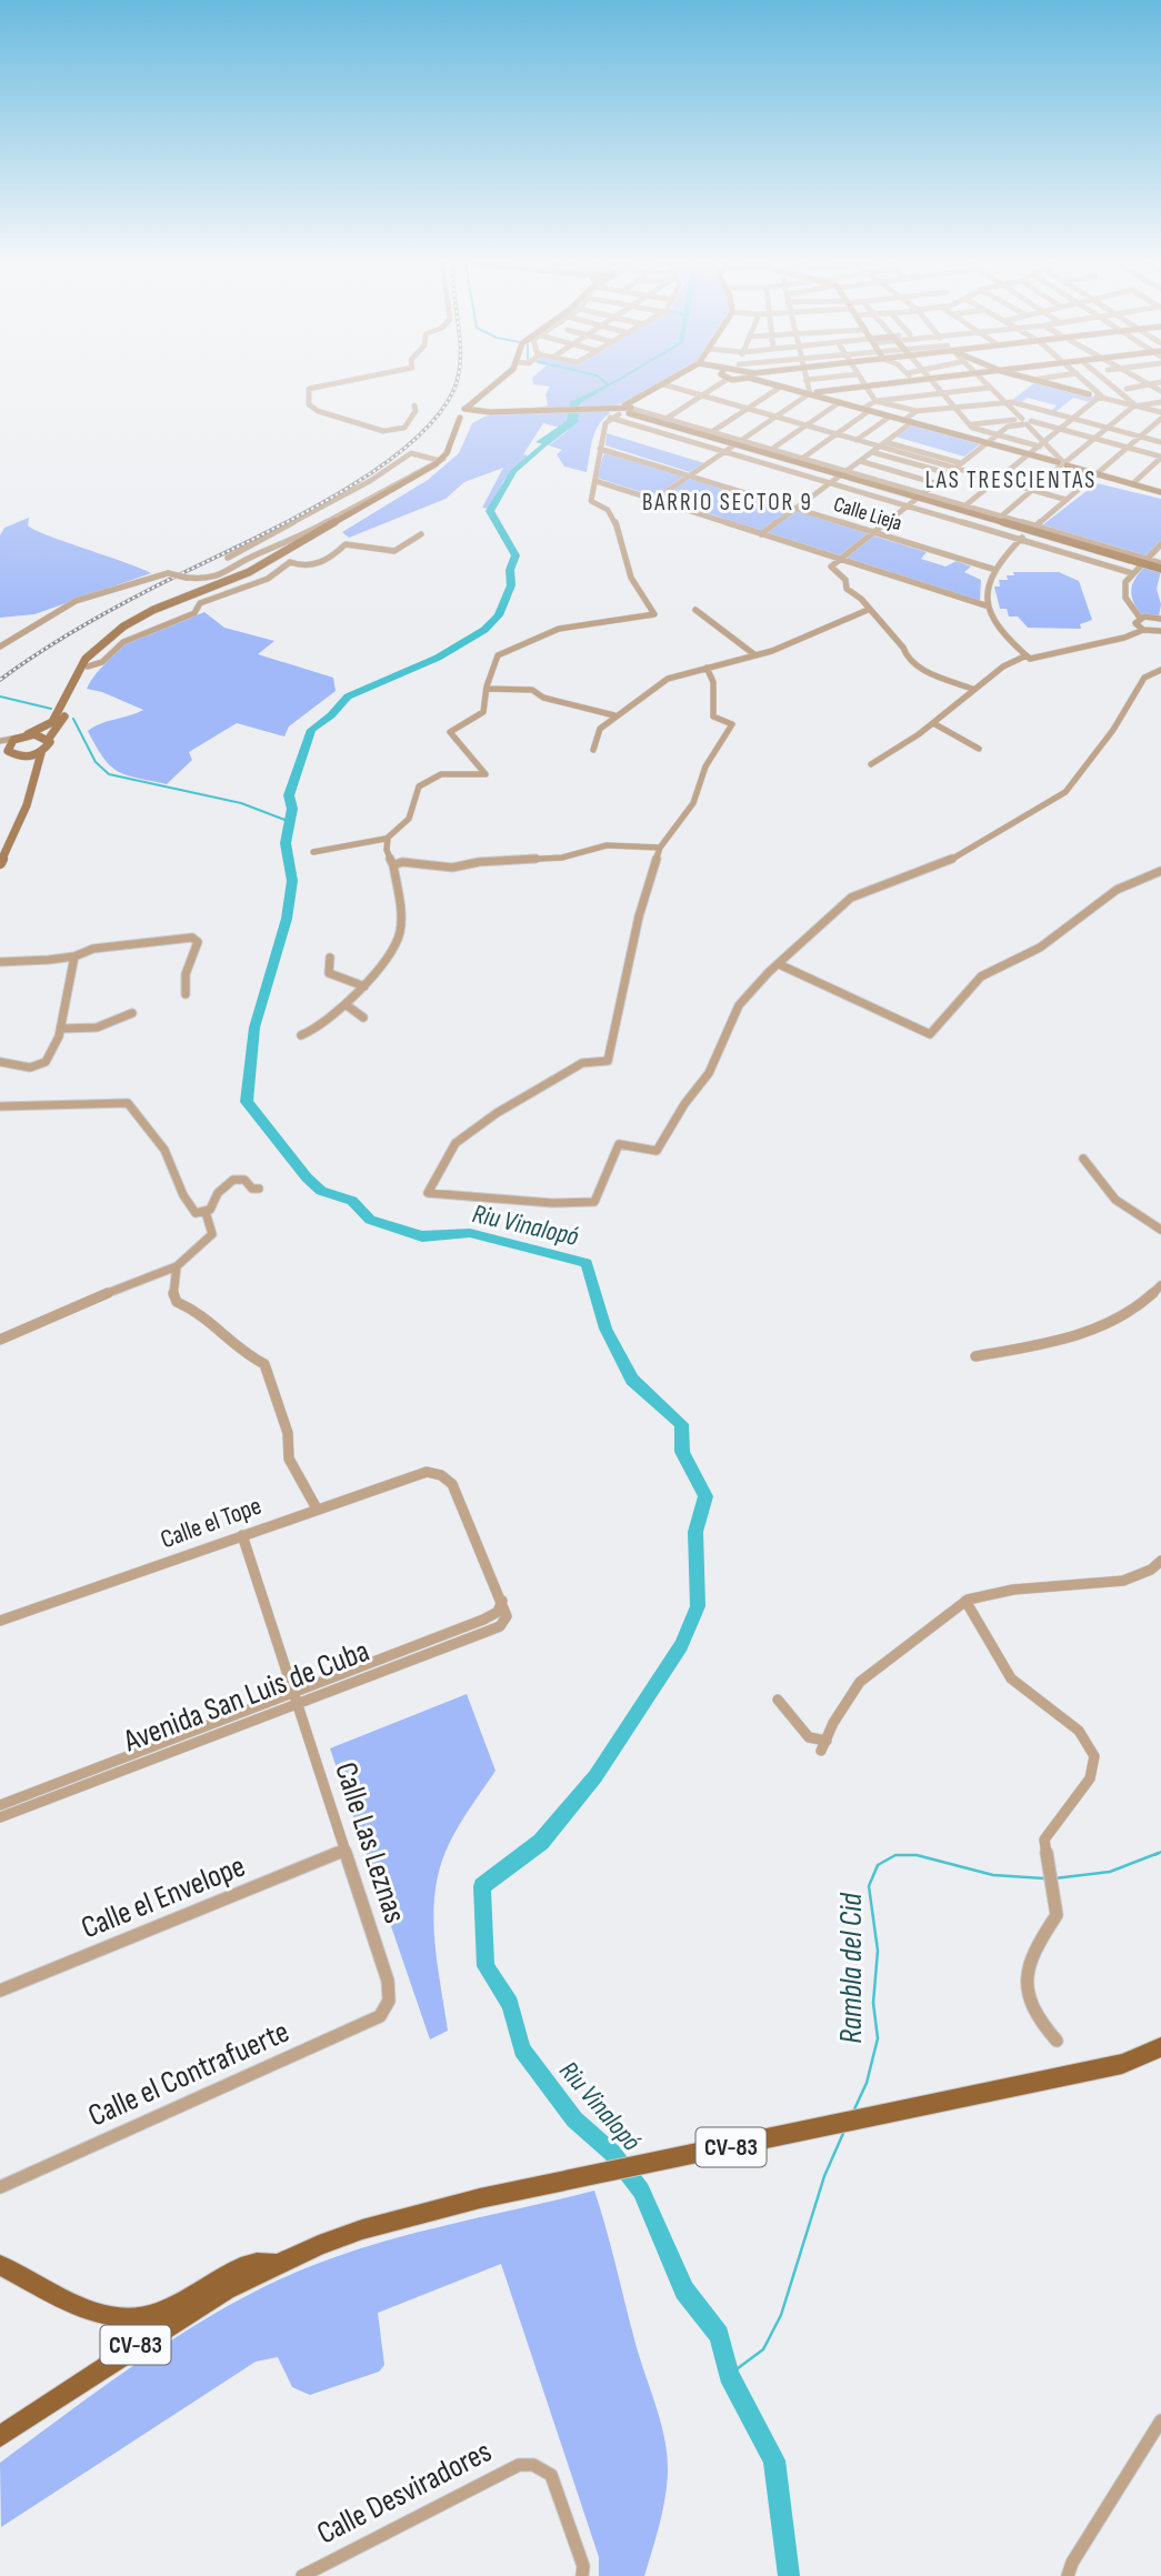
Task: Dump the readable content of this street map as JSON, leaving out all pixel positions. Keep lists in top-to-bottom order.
{
  "streets": {
    "main road": ["CV-83"],
    "street": [
      "Calle Lieja",
      "Calle el Tope",
      "Avenida San Luis de Cuba",
      "Calle Las Leznas",
      "Calle el Envelope",
      "Calle el Contrafuerte",
      "Calle Desviradores"
    ]
  },
  "crossings": [
    ["Calle el Tope", "Avenida San Luis de Cuba"],
    ["Calle el Tope", "Calle Las Leznas"],
    ["Avenida San Luis de Cuba", "Calle Las Leznas"],
    ["Calle Las Leznas", "Calle el Envelope"],
    ["Calle Las Leznas", "Calle el Contrafuerte"]
  ],
  "districts": ["LAS TRESCIENTAS", "BARRIO SECTOR 9"],
  "water": ["Riu Vinalopó", "Rambla del Cid"]
}
